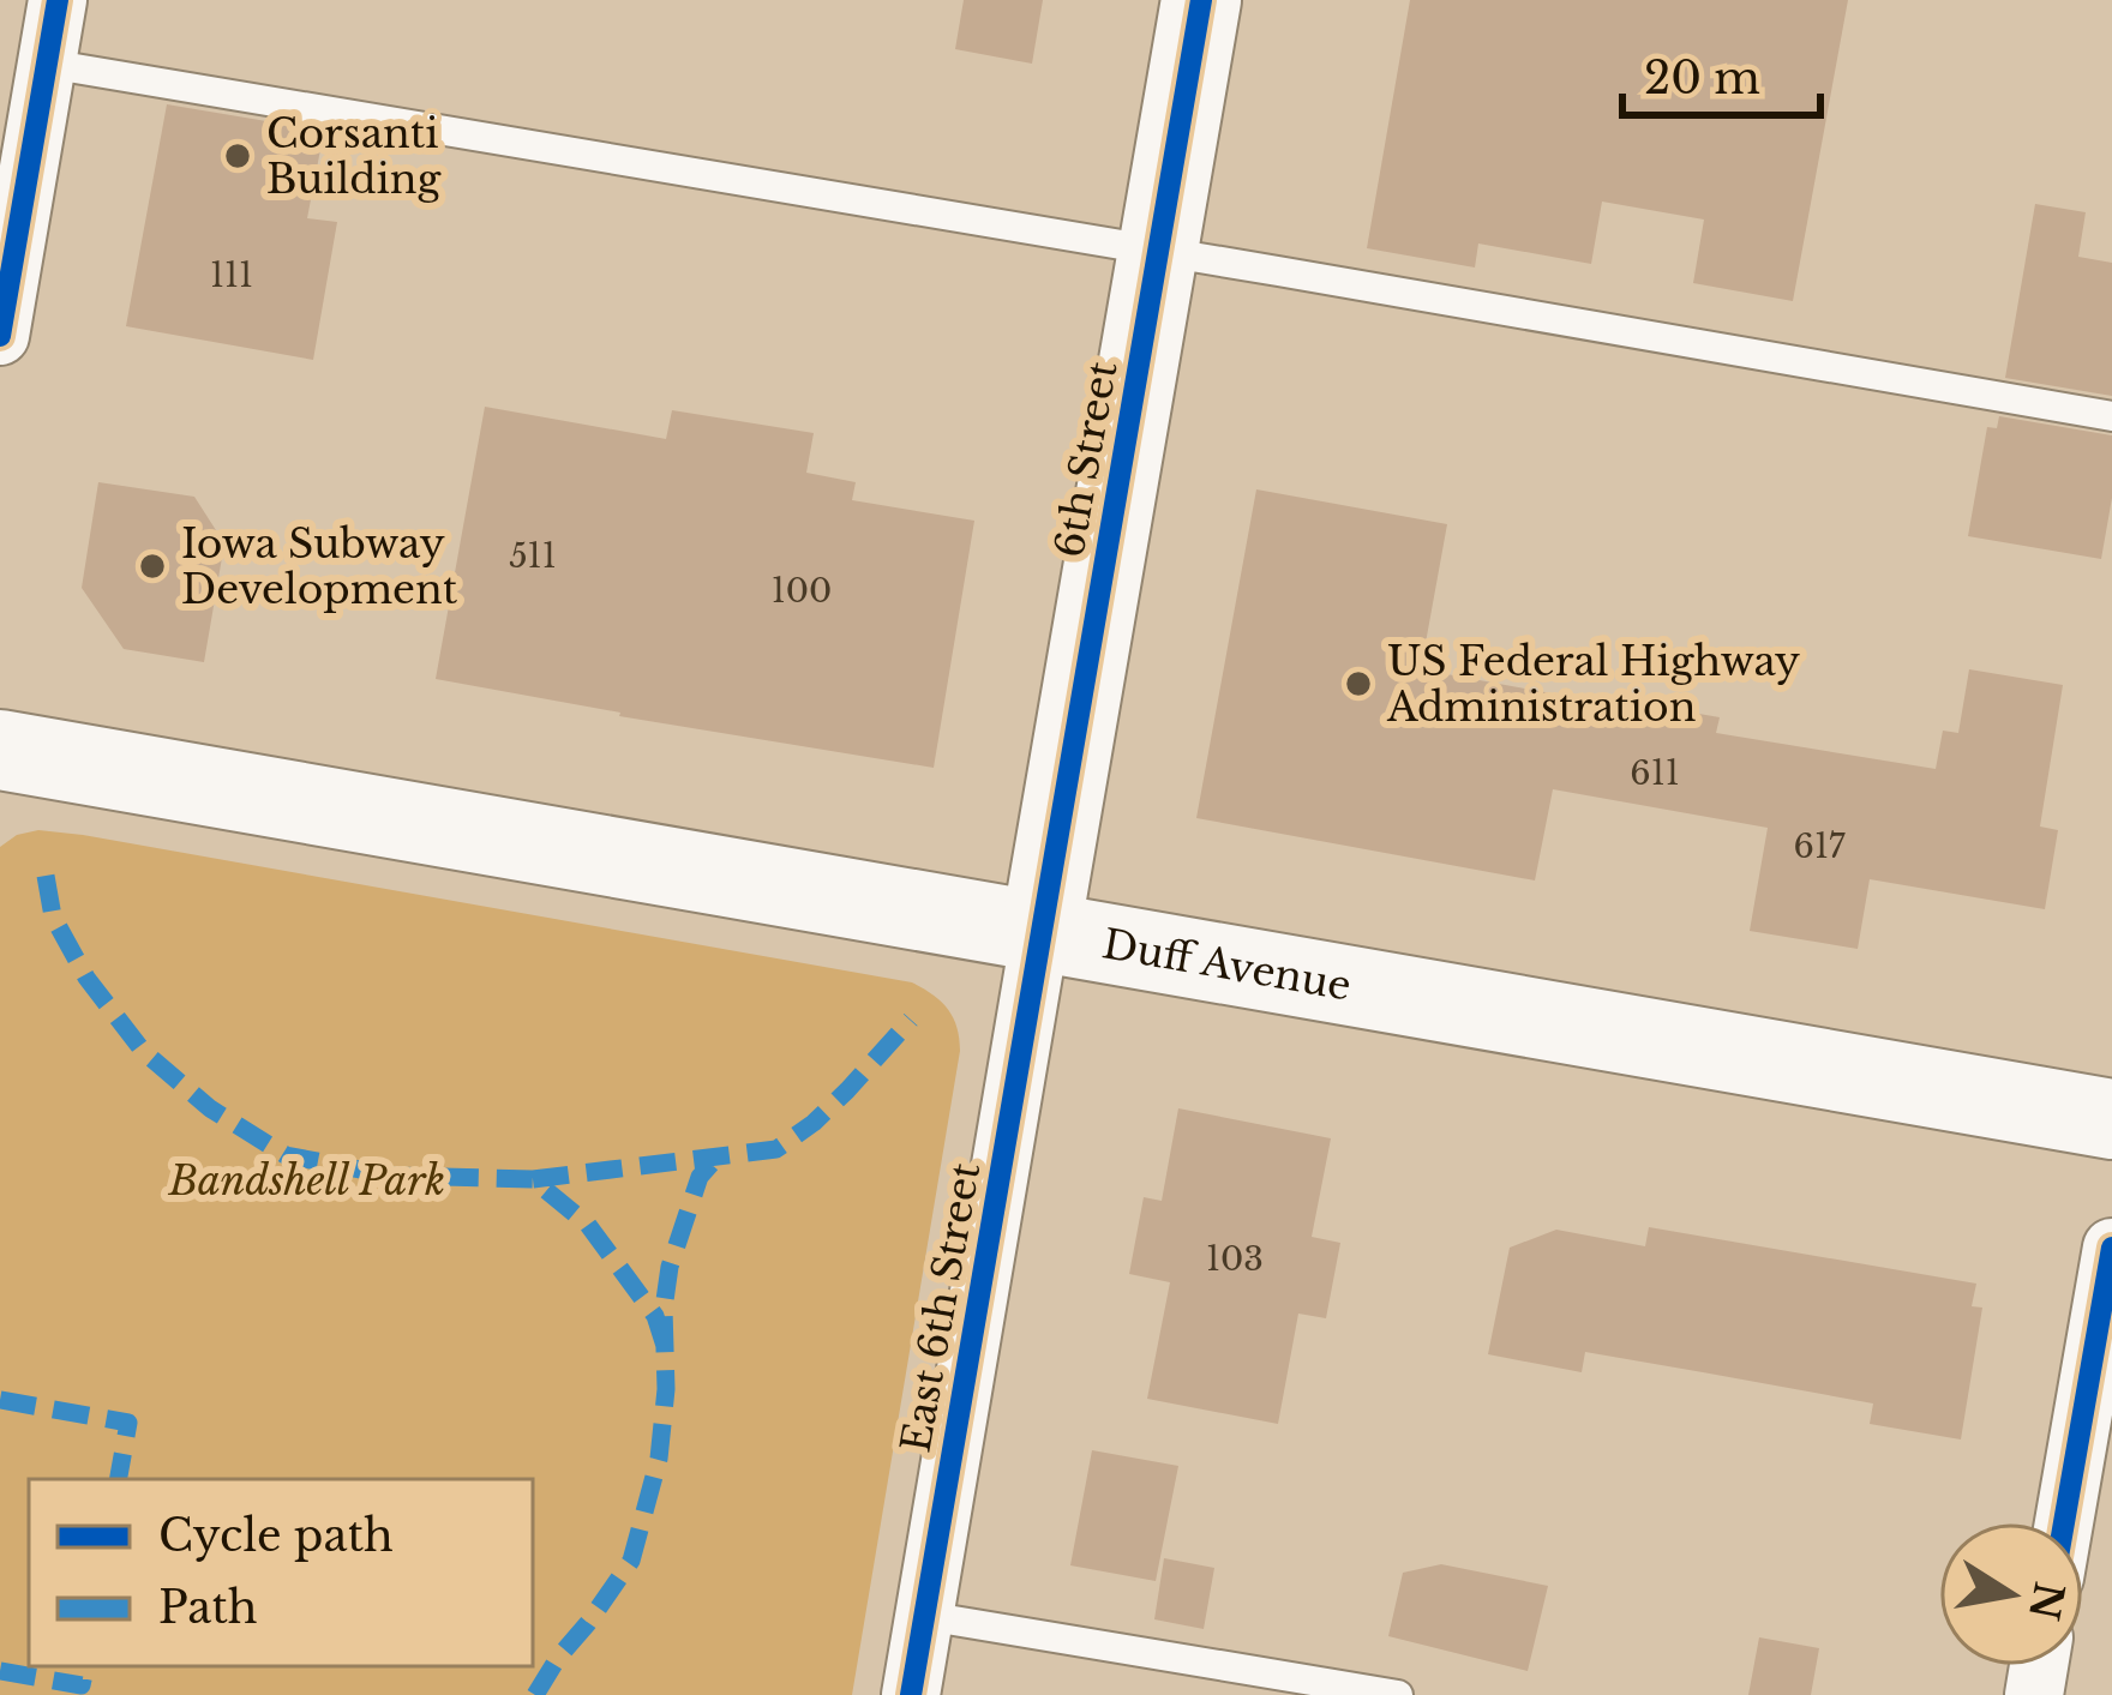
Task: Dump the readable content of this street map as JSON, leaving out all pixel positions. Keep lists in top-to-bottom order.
{
  "streets": {
    "main road": ["6th Street", "Duff Avenue"],
    "street": ["East 6th Street"]
  },
  "crossings": [
    ["6th Street", "Duff Avenue"],
    ["6th Street", "East 6th Street"],
    ["Duff Avenue", "East 6th Street"]
  ],
  "parks": ["Bandshell Park"],
  "places": ["Corsanti Building", "Iowa Subway Development", "US Federal Highway Administration"],
  "house_numbers": [
    "111",
    "511",
    "100",
    "611",
    "617",
    "103"
  ],
  "legend": ["Cycle path", "Path"],
  "scale_bar": "20 m",
  "north": "right"
}
